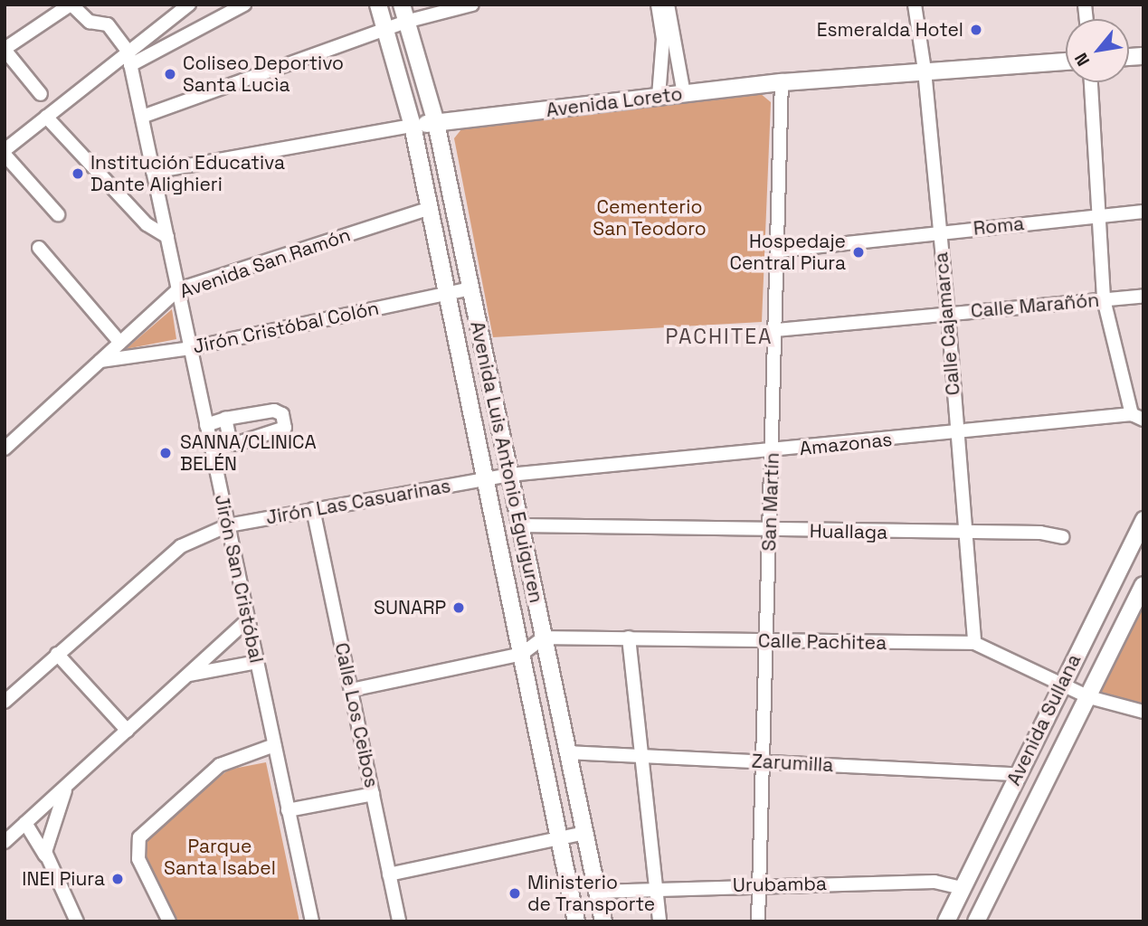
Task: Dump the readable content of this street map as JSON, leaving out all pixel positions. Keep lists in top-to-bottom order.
{
  "streets": {
    "main road": ["Avenida Loreto", "Avenida Luis Antonio Eguiguren", "Avenida Sullana"],
    "street": [
      "Roma",
      "Avenida San Ramón",
      "Calle Marañón",
      "Calle Cajamarca",
      "Jirón Cristóbal Colón",
      "Amazonas",
      "Jirón Las Casuarinas",
      "San Martín",
      "Huallaga",
      "Jirón San Cristóbal",
      "Calle Pachitea",
      "Calle Los Ceibos",
      "Zarumilla",
      "Urubamba"
    ]
  },
  "crossings": [
    ["Avenida Loreto", "Calle Cajamarca"],
    ["Avenida Loreto", "Avenida Luis Antonio Eguiguren"],
    ["Avenida Loreto", "San Martín"],
    ["Avenida Loreto", "Jirón San Cristóbal"],
    ["Roma", "Calle Cajamarca"],
    ["Roma", "San Martín"],
    ["Avenida San Ramón", "Jirón Cristóbal Colón"],
    ["Avenida San Ramón", "Avenida Luis Antonio Eguiguren"],
    ["Avenida San Ramón", "Jirón San Cristóbal"],
    ["Calle Marañón", "Calle Cajamarca"],
    ["Calle Marañón", "San Martín"],
    ["Calle Cajamarca", "Amazonas"],
    ["Calle Cajamarca", "Huallaga"],
    ["Calle Cajamarca", "Calle Pachitea"],
    ["Jirón Cristóbal Colón", "Avenida Luis Antonio Eguiguren"],
    ["Jirón Cristóbal Colón", "Jirón San Cristóbal"],
    ["Amazonas", "Avenida Luis Antonio Eguiguren"],
    ["Amazonas", "Jirón Las Casuarinas"],
    ["Amazonas", "San Martín"],
    ["Avenida Luis Antonio Eguiguren", "Jirón Las Casuarinas"],
    ["Avenida Luis Antonio Eguiguren", "Huallaga"],
    ["Avenida Luis Antonio Eguiguren", "Calle Pachitea"],
    ["Avenida Luis Antonio Eguiguren", "Zarumilla"],
    ["Avenida Luis Antonio Eguiguren", "Urubamba"],
    ["Jirón Las Casuarinas", "Jirón San Cristóbal"],
    ["Jirón Las Casuarinas", "Calle Los Ceibos"],
    ["San Martín", "Huallaga"],
    ["San Martín", "Calle Pachitea"],
    ["San Martín", "Zarumilla"],
    ["San Martín", "Urubamba"],
    ["Calle Pachitea", "Avenida Sullana"],
    ["Avenida Sullana", "Zarumilla"],
    ["Avenida Sullana", "Urubamba"]
  ],
  "districts": ["PACHITEA"],
  "parks": ["Cementerio San Teodoro", "Parque Santa Isabel"],
  "places": [
    "Esmeralda Hotel",
    "Coliseo Deportivo Santa Lucìa",
    "Institución Educativa Dante Alighieri",
    "Hospedaje Central Piura",
    "SANNA/CLINICA BELÉN",
    "SUNARP",
    "INEI Piura",
    "Ministerio de Transporte"
  ],
  "north": "bottom left"
}
